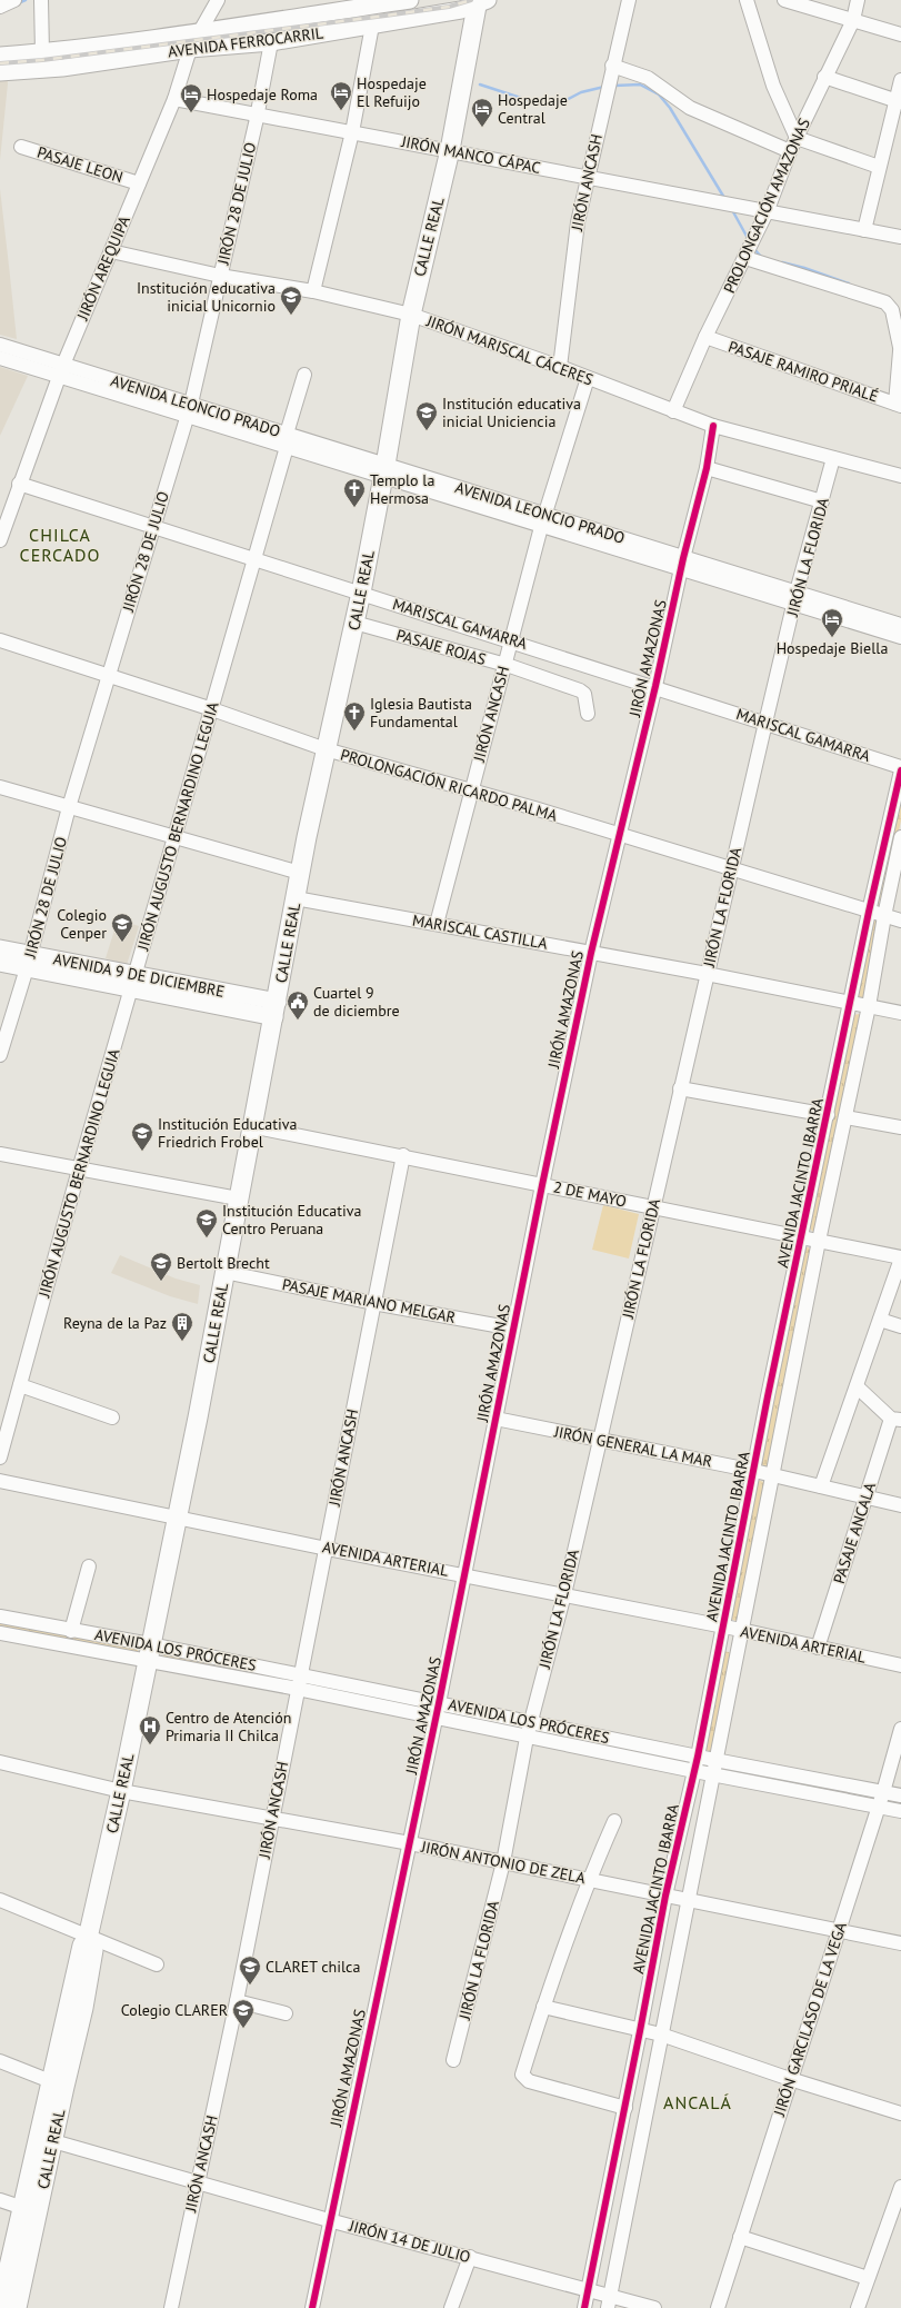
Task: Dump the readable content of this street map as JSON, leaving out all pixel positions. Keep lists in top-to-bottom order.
{
  "streets": {
    "highway": ["CALLE REAL"],
    "main road": ["AVENIDA FERROCARRIL", "AVENIDA 9 DE DICIEMBRE"],
    "street": [
      "JIRÓN MANCO CÁPAC",
      "PASAJE LEON",
      "JIRÓN ANCASH",
      "JIRÓN 28 DE JULIO",
      "PROLONGACIÓN AMAZONAS",
      "JIRÓN AREQUIPA",
      "JIRÓN MARISCAL CÁCERES",
      "PASAJE RAMIRO PRIALÉ",
      "AVENIDA LEONCIO PRADO",
      "JIRÓN LA FLORIDA",
      "MARISCAL GAMARRA",
      "PASAJE ROJAS",
      "JIRÓN AMAZONAS",
      "PROLONGACIÓN RICARDO PALMA",
      "JIRÓN AUGUSTO BERNARDINO LEGUIA",
      "MARISCAL CASTILLA",
      "AVENIDA JACINTO IBARRA",
      "2 DE MAYO",
      "PASAJE MARIANO MELGAR",
      "JIRÓN GENERAL LA MAR",
      "PASAJE ANCALA",
      "AVENIDA ARTERIAL",
      "AVENIDA LOS PRÓCERES",
      "JIRÓN ANTONIO DE ZELA",
      "JIRÓN GARCILASO DE LA VEGA",
      "JIRÓN 14 DE JULIO"
    ]
  },
  "crossings": [
    ["AVENIDA FERROCARRIL", "JIRÓN 28 DE JULIO"],
    ["AVENIDA FERROCARRIL", "CALLE REAL"],
    ["AVENIDA FERROCARRIL", "JIRÓN AREQUIPA"],
    ["JIRÓN MANCO CÁPAC", "JIRÓN ANCASH"],
    ["JIRÓN MANCO CÁPAC", "JIRÓN 28 DE JULIO"],
    ["JIRÓN MANCO CÁPAC", "PROLONGACIÓN AMAZONAS"],
    ["JIRÓN MANCO CÁPAC", "CALLE REAL"],
    ["JIRÓN MANCO CÁPAC", "JIRÓN AREQUIPA"],
    ["PASAJE LEON", "JIRÓN AREQUIPA"],
    ["JIRÓN ANCASH", "JIRÓN MARISCAL CÁCERES"],
    ["JIRÓN ANCASH", "AVENIDA LEONCIO PRADO"],
    ["JIRÓN ANCASH", "MARISCAL GAMARRA"],
    ["JIRÓN ANCASH", "PASAJE ROJAS"],
    ["JIRÓN ANCASH", "PROLONGACIÓN RICARDO PALMA"],
    ["JIRÓN ANCASH", "MARISCAL CASTILLA"],
    ["JIRÓN ANCASH", "2 DE MAYO"],
    ["JIRÓN ANCASH", "PASAJE MARIANO MELGAR"],
    ["JIRÓN ANCASH", "AVENIDA ARTERIAL"],
    ["JIRÓN ANCASH", "AVENIDA LOS PRÓCERES"],
    ["JIRÓN ANCASH", "JIRÓN ANTONIO DE ZELA"],
    ["JIRÓN ANCASH", "JIRÓN 14 DE JULIO"],
    ["JIRÓN 28 DE JULIO", "JIRÓN MARISCAL CÁCERES"],
    ["JIRÓN 28 DE JULIO", "AVENIDA LEONCIO PRADO"],
    ["JIRÓN 28 DE JULIO", "MARISCAL GAMARRA"],
    ["JIRÓN 28 DE JULIO", "PROLONGACIÓN RICARDO PALMA"],
    ["JIRÓN 28 DE JULIO", "AVENIDA 9 DE DICIEMBRE"],
    ["PROLONGACIÓN AMAZONAS", "JIRÓN MARISCAL CÁCERES"],
    ["PROLONGACIÓN AMAZONAS", "PASAJE RAMIRO PRIALÉ"],
    ["CALLE REAL", "JIRÓN MARISCAL CÁCERES"],
    ["CALLE REAL", "AVENIDA LEONCIO PRADO"],
    ["CALLE REAL", "MARISCAL GAMARRA"],
    ["CALLE REAL", "PASAJE ROJAS"],
    ["CALLE REAL", "PROLONGACIÓN RICARDO PALMA"],
    ["CALLE REAL", "MARISCAL CASTILLA"],
    ["CALLE REAL", "AVENIDA 9 DE DICIEMBRE"],
    ["CALLE REAL", "2 DE MAYO"],
    ["CALLE REAL", "PASAJE MARIANO MELGAR"],
    ["CALLE REAL", "AVENIDA ARTERIAL"],
    ["CALLE REAL", "AVENIDA LOS PRÓCERES"],
    ["CALLE REAL", "JIRÓN ANTONIO DE ZELA"],
    ["CALLE REAL", "JIRÓN 14 DE JULIO"],
    ["JIRÓN AREQUIPA", "JIRÓN MARISCAL CÁCERES"],
    ["JIRÓN AREQUIPA", "AVENIDA LEONCIO PRADO"],
    ["JIRÓN AREQUIPA", "MARISCAL GAMARRA"],
    ["JIRÓN MARISCAL CÁCERES", "JIRÓN LA FLORIDA"],
    ["JIRÓN MARISCAL CÁCERES", "JIRÓN AMAZONAS"],
    ["AVENIDA LEONCIO PRADO", "JIRÓN LA FLORIDA"],
    ["AVENIDA LEONCIO PRADO", "JIRÓN AMAZONAS"],
    ["AVENIDA LEONCIO PRADO", "JIRÓN AUGUSTO BERNARDINO LEGUIA"],
    ["JIRÓN LA FLORIDA", "MARISCAL GAMARRA"],
    ["JIRÓN LA FLORIDA", "PROLONGACIÓN RICARDO PALMA"],
    ["JIRÓN LA FLORIDA", "MARISCAL CASTILLA"],
    ["JIRÓN LA FLORIDA", "2 DE MAYO"],
    ["JIRÓN LA FLORIDA", "JIRÓN GENERAL LA MAR"],
    ["JIRÓN LA FLORIDA", "AVENIDA ARTERIAL"],
    ["JIRÓN LA FLORIDA", "AVENIDA LOS PRÓCERES"],
    ["JIRÓN LA FLORIDA", "JIRÓN ANTONIO DE ZELA"],
    ["MARISCAL GAMARRA", "JIRÓN AMAZONAS"],
    ["MARISCAL GAMARRA", "JIRÓN AUGUSTO BERNARDINO LEGUIA"],
    ["MARISCAL GAMARRA", "AVENIDA JACINTO IBARRA"],
    ["JIRÓN AMAZONAS", "PROLONGACIÓN RICARDO PALMA"],
    ["JIRÓN AMAZONAS", "MARISCAL CASTILLA"],
    ["JIRÓN AMAZONAS", "2 DE MAYO"],
    ["JIRÓN AMAZONAS", "PASAJE MARIANO MELGAR"],
    ["JIRÓN AMAZONAS", "JIRÓN GENERAL LA MAR"],
    ["JIRÓN AMAZONAS", "AVENIDA ARTERIAL"],
    ["JIRÓN AMAZONAS", "AVENIDA LOS PRÓCERES"],
    ["JIRÓN AMAZONAS", "JIRÓN ANTONIO DE ZELA"],
    ["JIRÓN AMAZONAS", "JIRÓN 14 DE JULIO"],
    ["PROLONGACIÓN RICARDO PALMA", "JIRÓN AUGUSTO BERNARDINO LEGUIA"],
    ["PROLONGACIÓN RICARDO PALMA", "AVENIDA JACINTO IBARRA"],
    ["JIRÓN AUGUSTO BERNARDINO LEGUIA", "AVENIDA 9 DE DICIEMBRE"],
    ["MARISCAL CASTILLA", "AVENIDA JACINTO IBARRA"],
    ["AVENIDA JACINTO IBARRA", "2 DE MAYO"],
    ["AVENIDA JACINTO IBARRA", "JIRÓN GENERAL LA MAR"],
    ["AVENIDA JACINTO IBARRA", "AVENIDA ARTERIAL"],
    ["AVENIDA JACINTO IBARRA", "AVENIDA LOS PRÓCERES"],
    ["AVENIDA JACINTO IBARRA", "JIRÓN ANTONIO DE ZELA"],
    ["AVENIDA JACINTO IBARRA", "JIRÓN 14 DE JULIO"],
    ["JIRÓN GENERAL LA MAR", "PASAJE ANCALA"],
    ["PASAJE ANCALA", "AVENIDA ARTERIAL"],
    ["AVENIDA LOS PRÓCERES", "JIRÓN GARCILASO DE LA VEGA"],
    ["JIRÓN ANTONIO DE ZELA", "JIRÓN GARCILASO DE LA VEGA"]
  ],
  "districts": ["CHILCA CERCADO", "ANCALÁ"],
  "places": {
    "hotel": [
      "Hospedaje El Refuijo",
      "Hospedaje Roma",
      "Hospedaje Central",
      "Hospedaje Biella"
    ],
    "school or university": [
      "Institución educativa inicial Unicornio",
      "Institución educativa inicial Uniciencia",
      "Colegio Cenper",
      "Institución Educativa Friedrich Frobel",
      "Institución Educativa Centro Peruana",
      "Bertolt Brecht",
      "CLARET chilca",
      "Colegio CLARER"
    ],
    "church": ["Templo la Hermosa", "Iglesia Bautista Fundamental"],
    "public building": ["Cuartel 9 de diciembre"],
    "building": ["Reyna de la Paz"],
    "hospital": ["Centro de Atención Primaria II Chilca"]
  }
}
